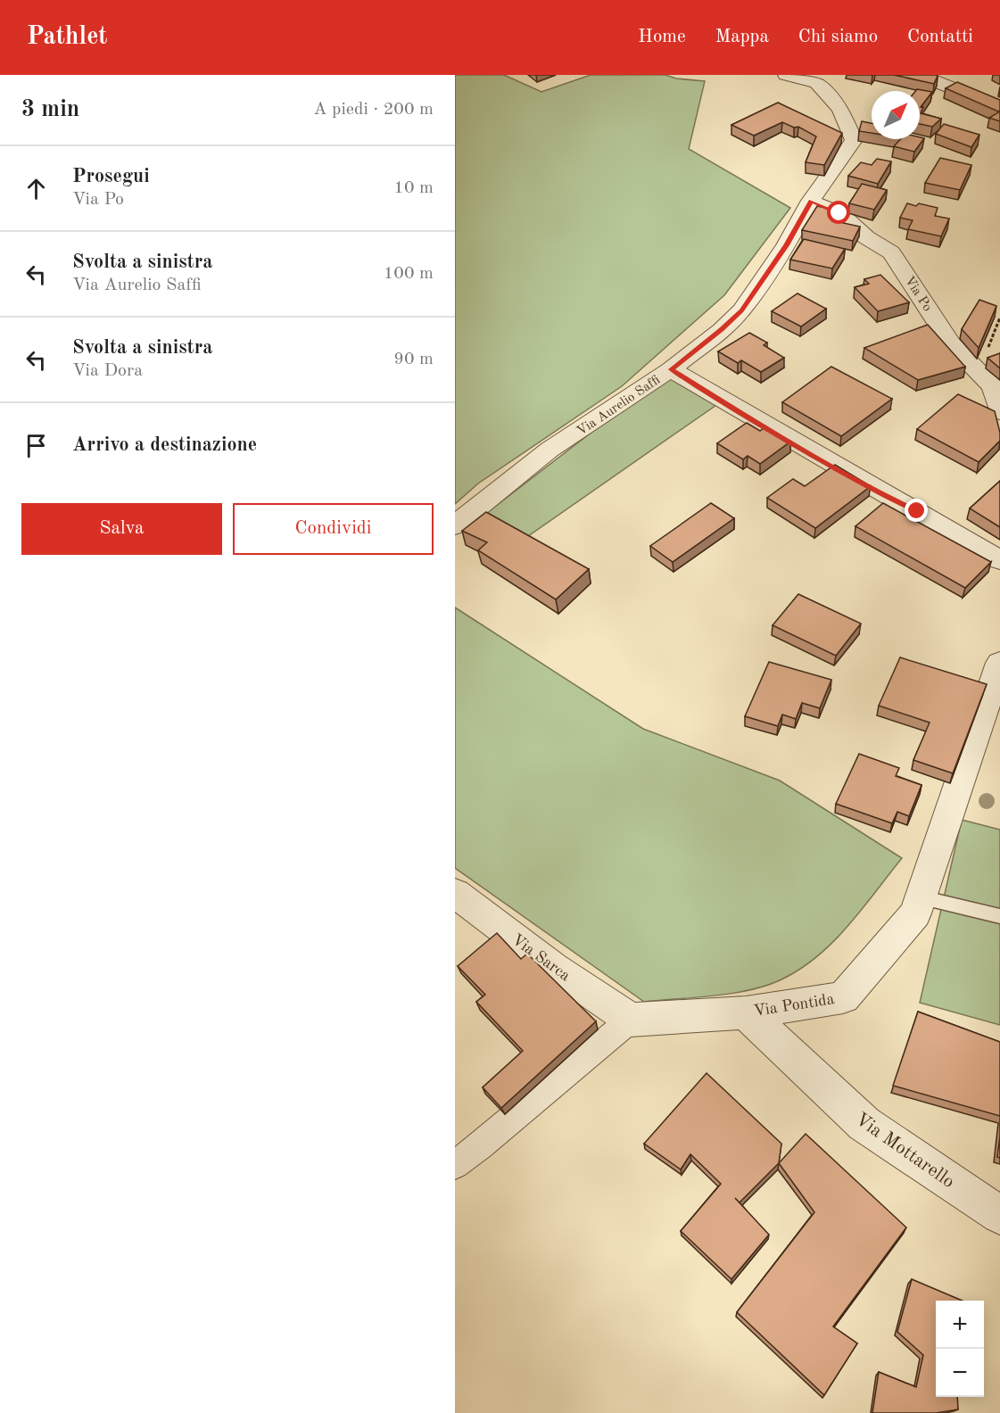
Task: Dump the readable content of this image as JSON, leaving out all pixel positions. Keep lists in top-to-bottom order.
{
  "streets": {
    "street": [
      "Via Po",
      "Via Aurelio Saffi",
      "Via Sarca",
      "Via Pontida",
      "Via Mottarello"
    ]
  },
  "crossings": [
    ["Via Po", "Via Aurelio Saffi"],
    ["Via Sarca", "Via Pontida"],
    ["Via Pontida", "Via Mottarello"]
  ],
  "north": "top right",
  "page": {
    "header": "Pathlet",
    "nav": [
      "Home",
      "Mappa",
      "Chi siamo",
      "Contatti"
    ],
    "heading": ["3 min", "A piedi · 200 m"],
    "list": [
      ["Prosegui", "Via Po", "10 m"],
      ["Svolta a sinistra", "Via Aurelio Saffi", "100 m"],
      ["Svolta a sinistra", "Via Dora", "90 m"],
      "Arrivo a destinazione"
    ],
    "buttons": ["Salva", "Condividi"],
    "map_buttons": ["+", "−"]
  }
}
